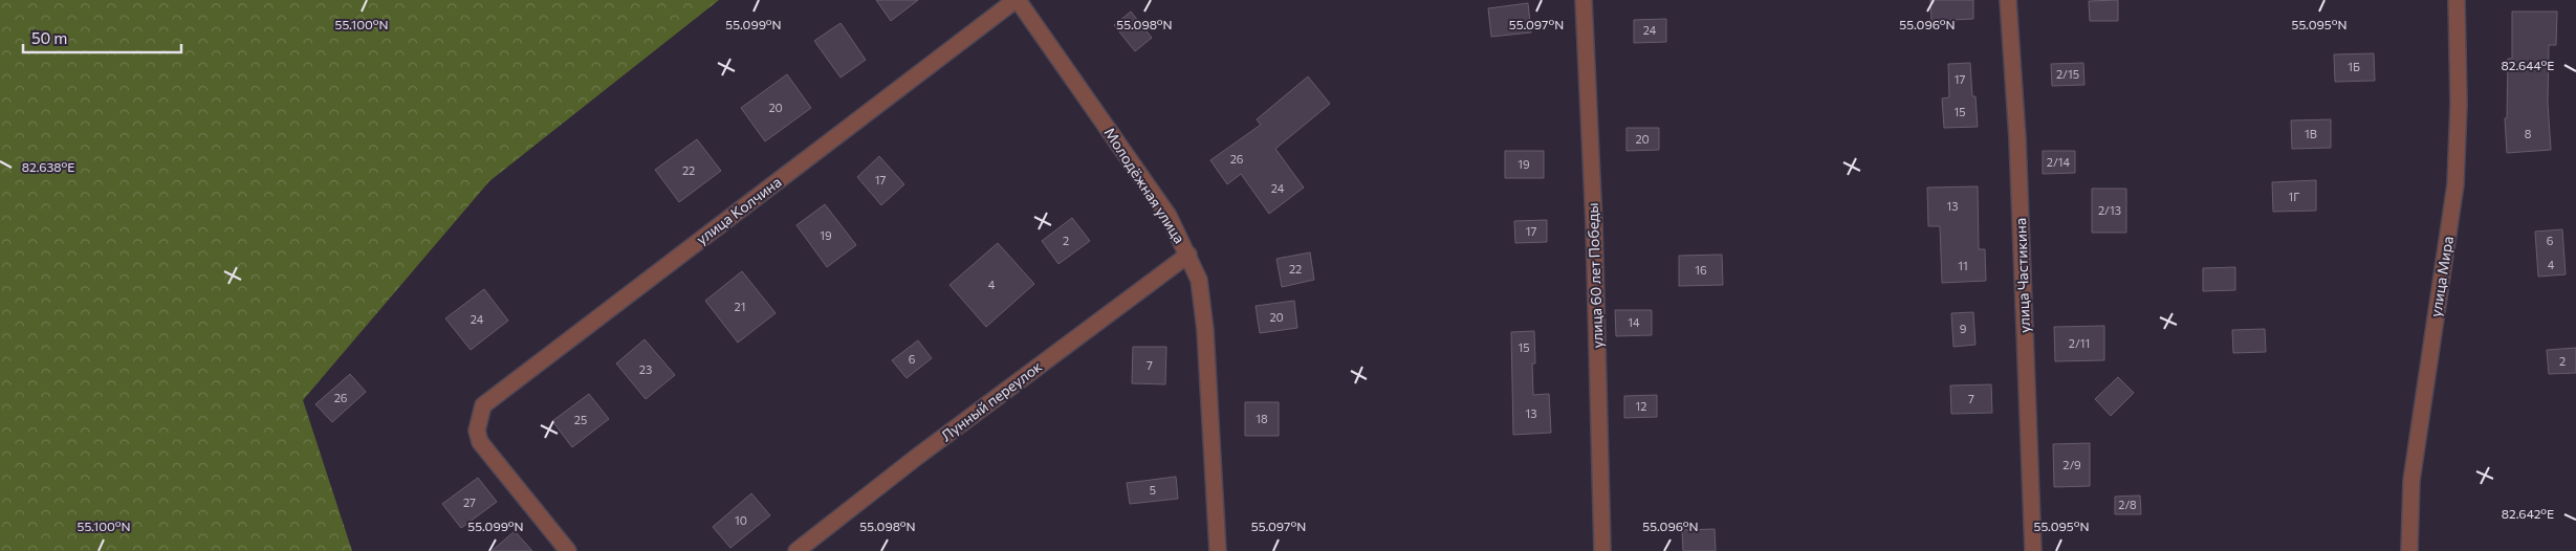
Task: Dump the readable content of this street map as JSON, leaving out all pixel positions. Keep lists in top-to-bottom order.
{
  "streets": {
    "street": [
      "Молодёжная улица",
      "улица Колчина",
      "улица 60 лет Победы",
      "улица Частикина",
      "улица Мира",
      "Лунный переулок"
    ]
  },
  "crossings": [
    ["Молодёжная улица", "улица Колчина"],
    ["Молодёжная улица", "Лунный переулок"]
  ],
  "house_numbers": [
    "24",
    "1Б",
    "2/15",
    "17",
    "20",
    "15",
    "1В",
    "8",
    "20",
    "26",
    "2/14",
    "19",
    "22",
    "17",
    "24",
    "1Г",
    "13",
    "2/13",
    "17",
    "19",
    "2",
    "6",
    "4",
    "11",
    "22",
    "16",
    "4",
    "21",
    "20",
    "24",
    "14",
    "9",
    "2/11",
    "15",
    "6",
    "2",
    "7",
    "23",
    "26",
    "7",
    "12",
    "13",
    "18",
    "25",
    "2/9",
    "5",
    "27",
    "2/8",
    "10"
  ],
  "scale_bar": "50 m",
  "coordinates": [
    "55.100°N",
    "55.099°N",
    "55.098°N",
    "55.096°N",
    "55.095°N",
    "55.097°N",
    "82.644°E",
    "82.638°E",
    "82.642°E"
  ]
}
